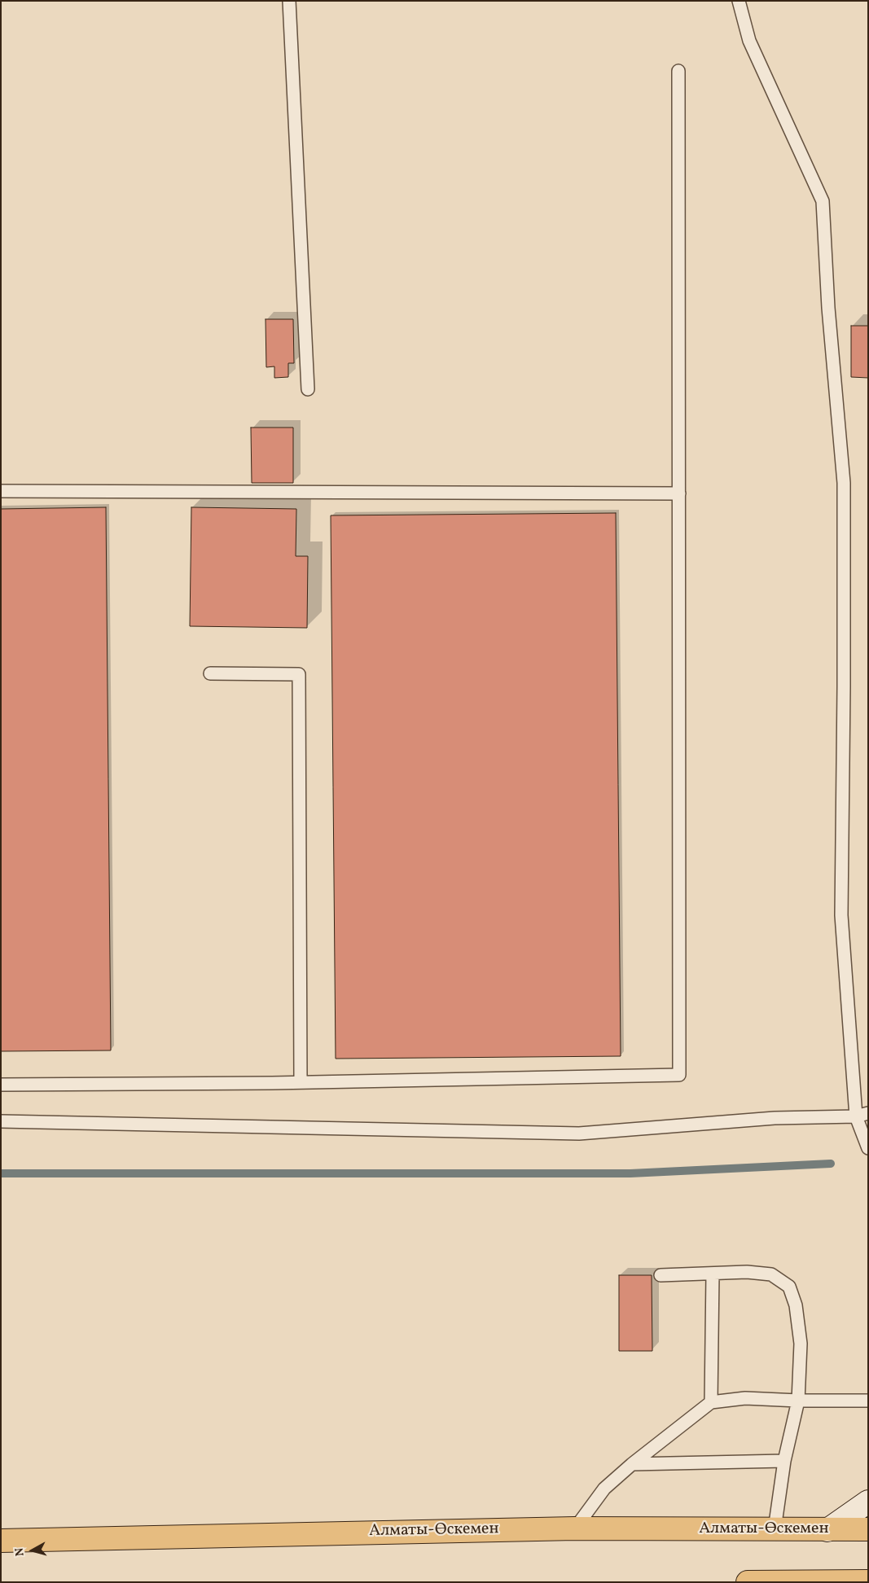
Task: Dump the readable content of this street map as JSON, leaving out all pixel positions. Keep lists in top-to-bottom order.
{
  "streets": {
    "highway": ["Алматы-Өскемен"]
  },
  "north": "left"
}
